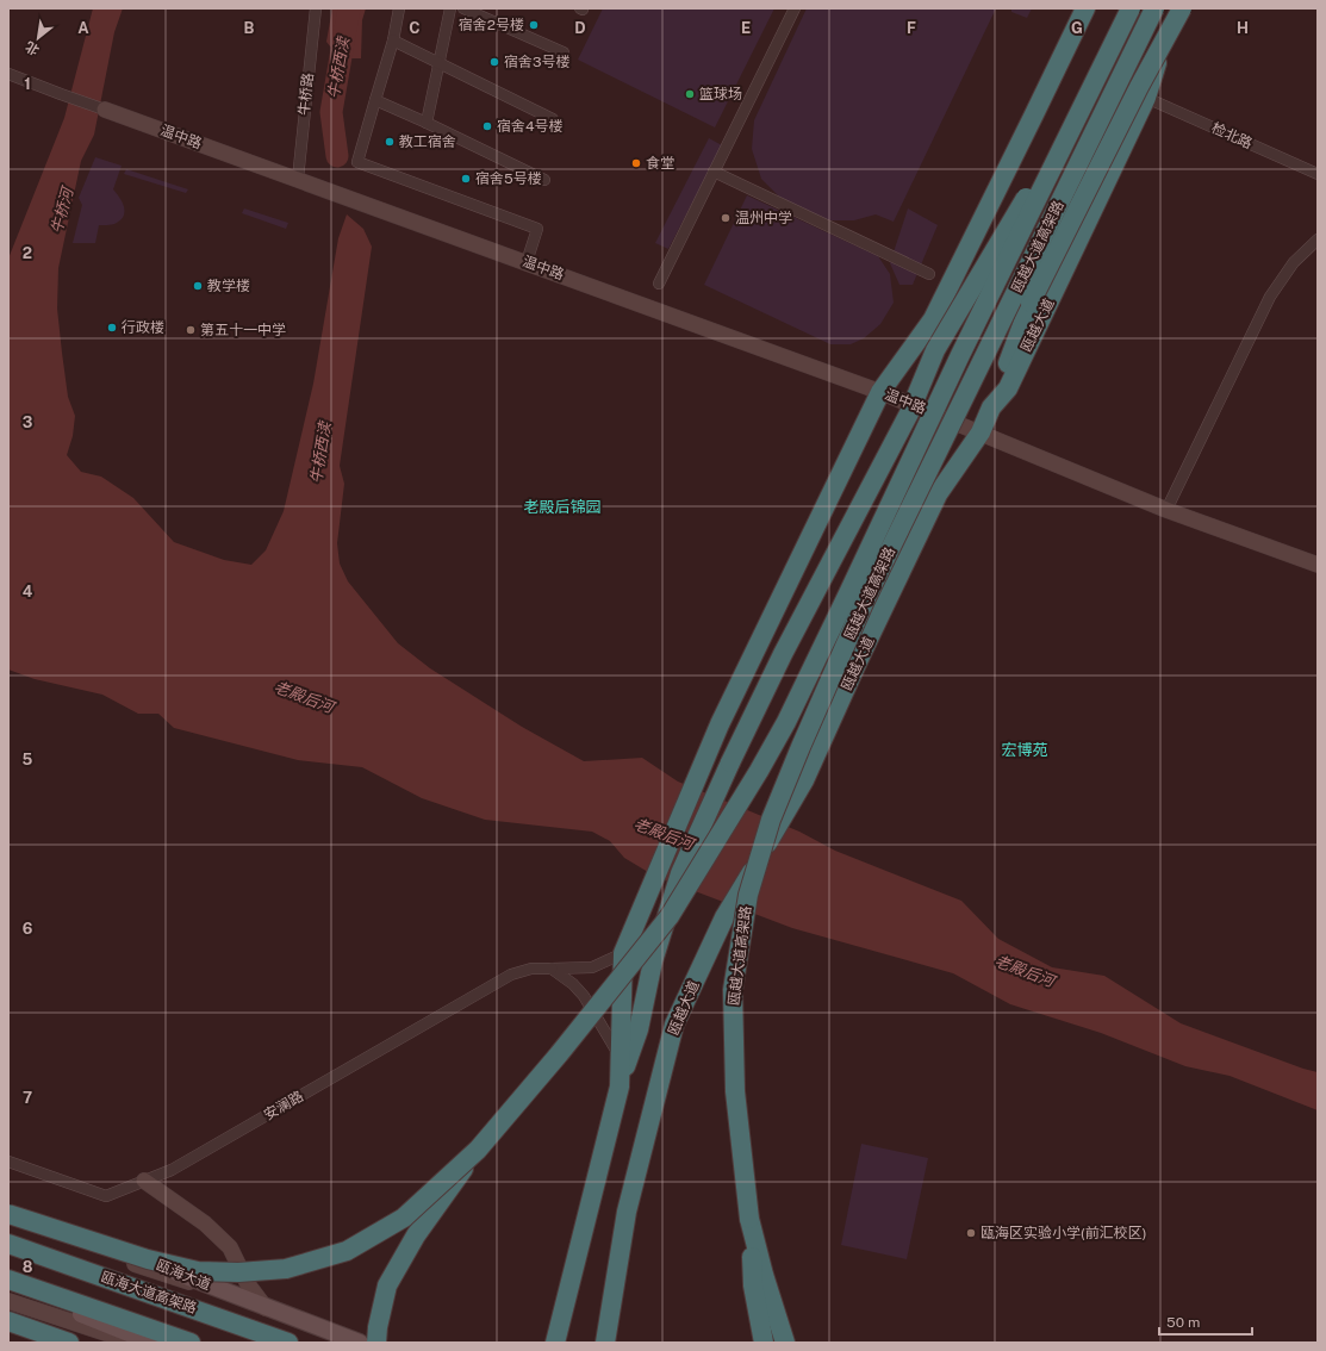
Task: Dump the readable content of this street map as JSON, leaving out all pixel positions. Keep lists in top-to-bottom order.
{
  "streets": {
    "highway": ["瓯越大道高架路", "瓯越大道", "瓯海大道高架路"],
    "main road": ["瓯海大道"],
    "street": [
      "牛桥路",
      "检北路",
      "温中路",
      "安澜路"
    ]
  },
  "crossings": [
    ["牛桥路", "温中路"],
    ["检北路", "瓯越大道"],
    ["温中路", "瓯越大道"]
  ],
  "districts": ["老殿后锦园", "宏博苑"],
  "water": ["牛桥西渎", "牛桥河", "老殿后河"],
  "places": [
    "宿舍2号楼",
    "宿舍3号楼",
    "篮球场",
    "宿舍4号楼",
    "教工宿舍",
    "食堂",
    "宿舍5号楼",
    "温州中学",
    "教学楼",
    "行政楼",
    "第五十一中学",
    "瓯海区实验小学(前汇校区)"
  ],
  "scale_bar": "50 m",
  "north": "bottom left",
  "grid": {
    "columns": [
      "A",
      "B",
      "C",
      "D",
      "E",
      "F",
      "G",
      "H"
    ],
    "rows": [
      "1",
      "2",
      "3",
      "4",
      "5",
      "6",
      "7",
      "8"
    ]
  }
}
